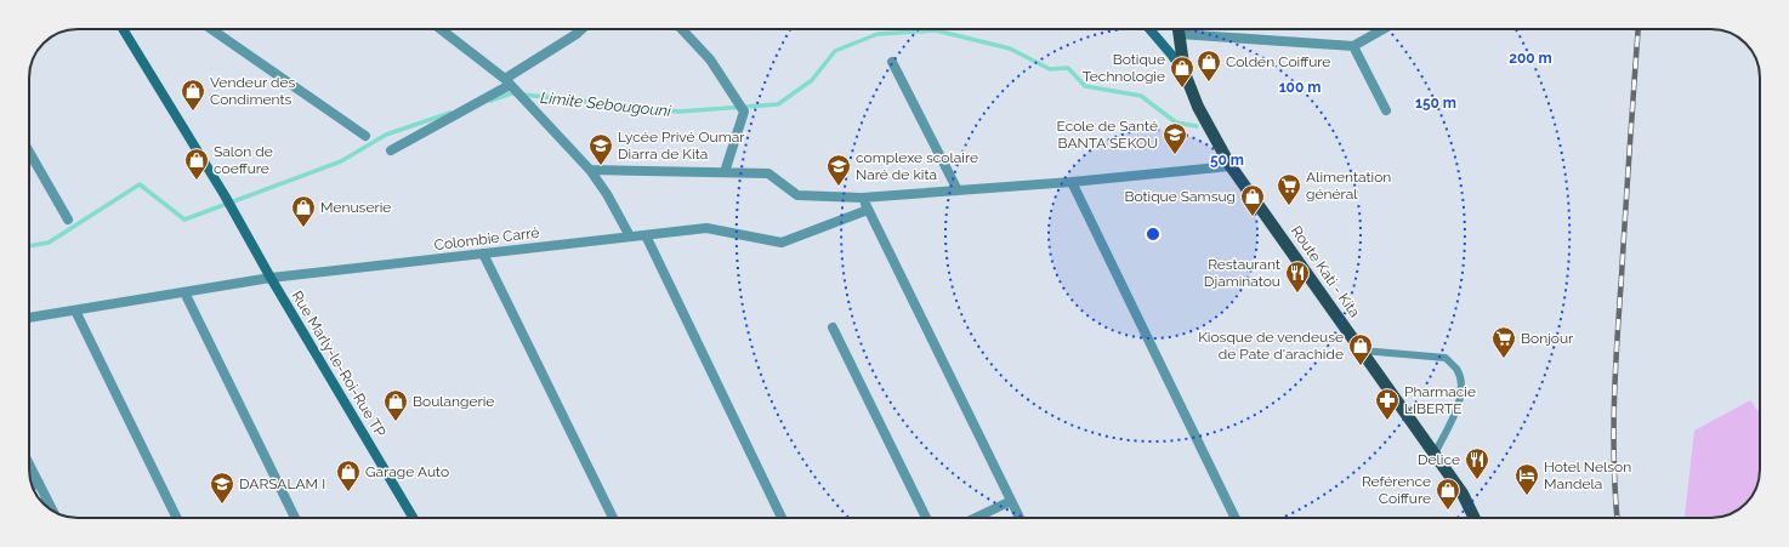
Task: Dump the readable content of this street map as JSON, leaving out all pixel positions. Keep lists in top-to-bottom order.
{
  "streets": {
    "main road": ["Route Kati - Kita"],
    "street": ["Colombie Carré", "Rue Marly-le-Roi-Rue TP"]
  },
  "crossings": [
    ["Colombie Carré", "Rue Marly-le-Roi-Rue TP"]
  ],
  "water": ["Limite Sebougouni"],
  "places": {
    "shop": [
      "Colden Coiffure",
      "Botique Technologie",
      "Vendeur des Condiments",
      "Salon de coeffure",
      "Botique Samsug",
      "Menuserie",
      "Kiosque de vendeuse de Pate d'arachide",
      "Boulangerie",
      "Garage Auto",
      "Reférence Coiffure"
    ],
    "school or university": [
      "Ecole de Santé BANTA SEKOU",
      "Lycée Privé Oumar Diarra de Kita",
      "complexe scolaire Naré de kita",
      "DARSALAM I"
    ],
    "supermarket": ["Alimentation général", "Bonjour"],
    "restaurant": ["Restaurant Djaminatou", "Delice"],
    "pharmacy": ["Pharmacie LIBERTE"],
    "hotel": ["Hotel Nelson Mandela"]
  },
  "rings": [
    "200 m",
    "100 m",
    "150 m",
    "50 m"
  ]
}
